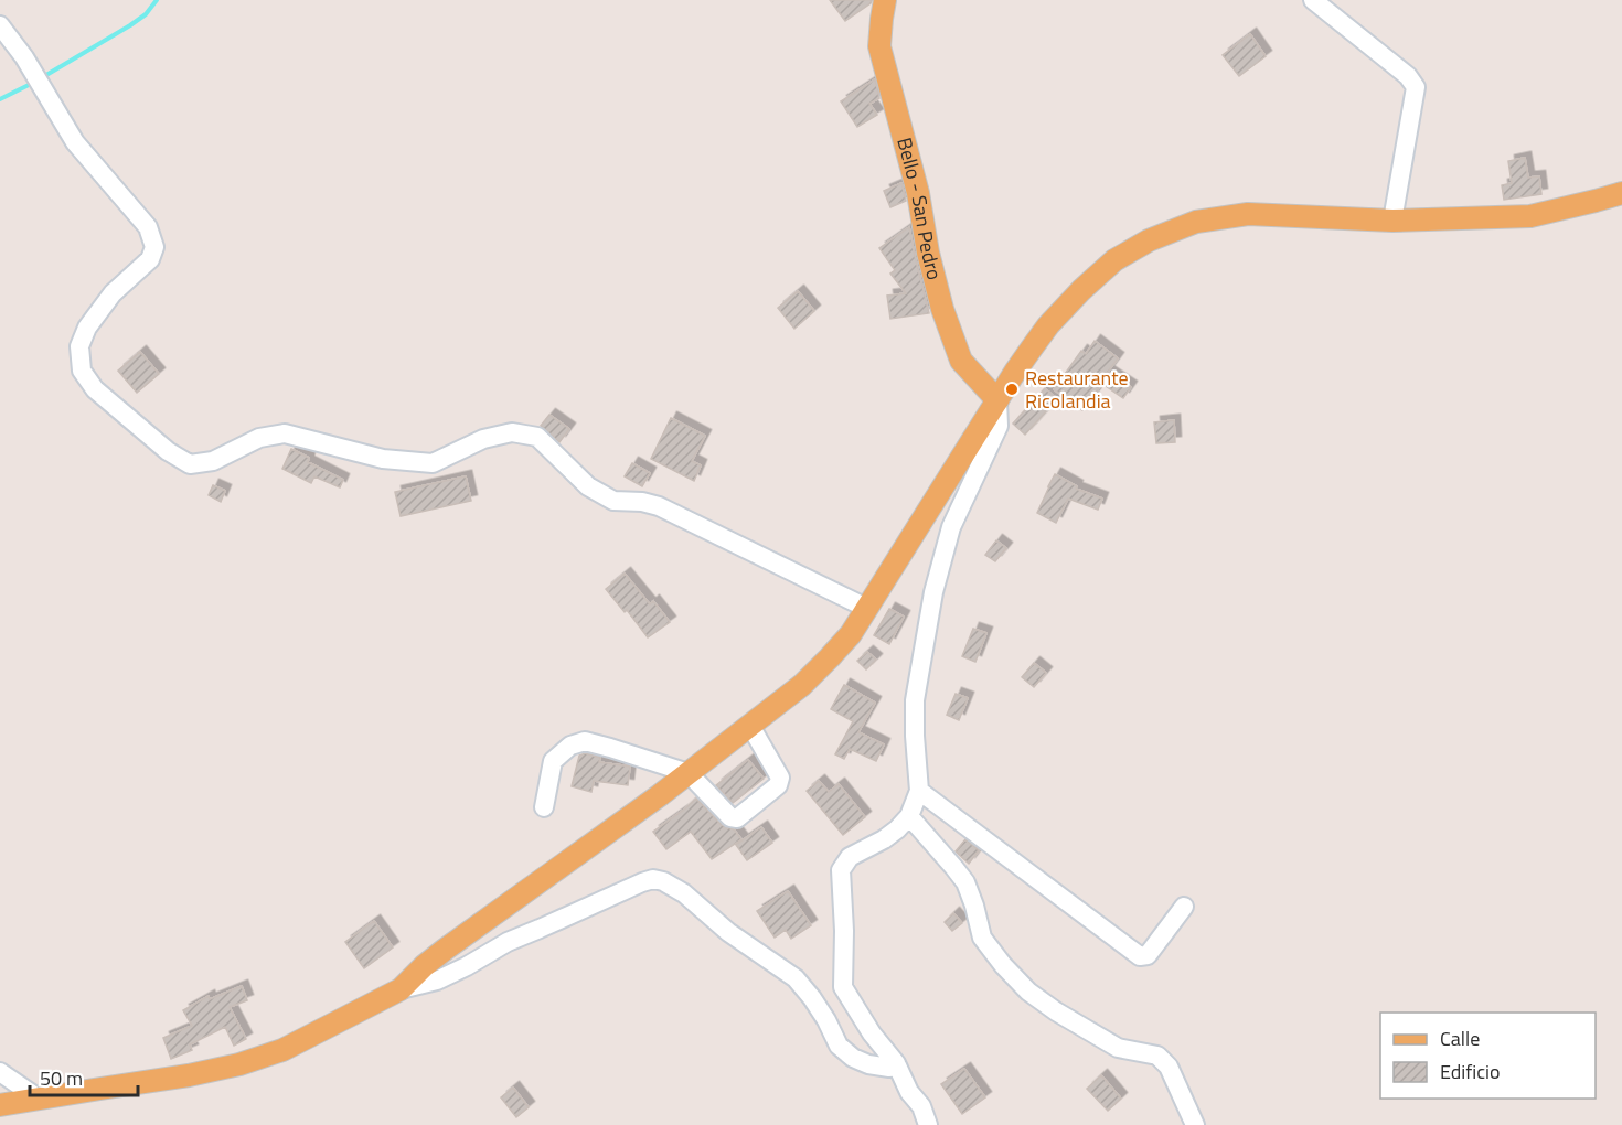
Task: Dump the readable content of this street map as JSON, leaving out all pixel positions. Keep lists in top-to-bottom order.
{
  "streets": {
    "main road": ["Bello - San Pedro"]
  },
  "places": ["Restaurante Ricolandia"],
  "legend": ["Calle", "Edificio"],
  "scale_bar": "50 m"
}
